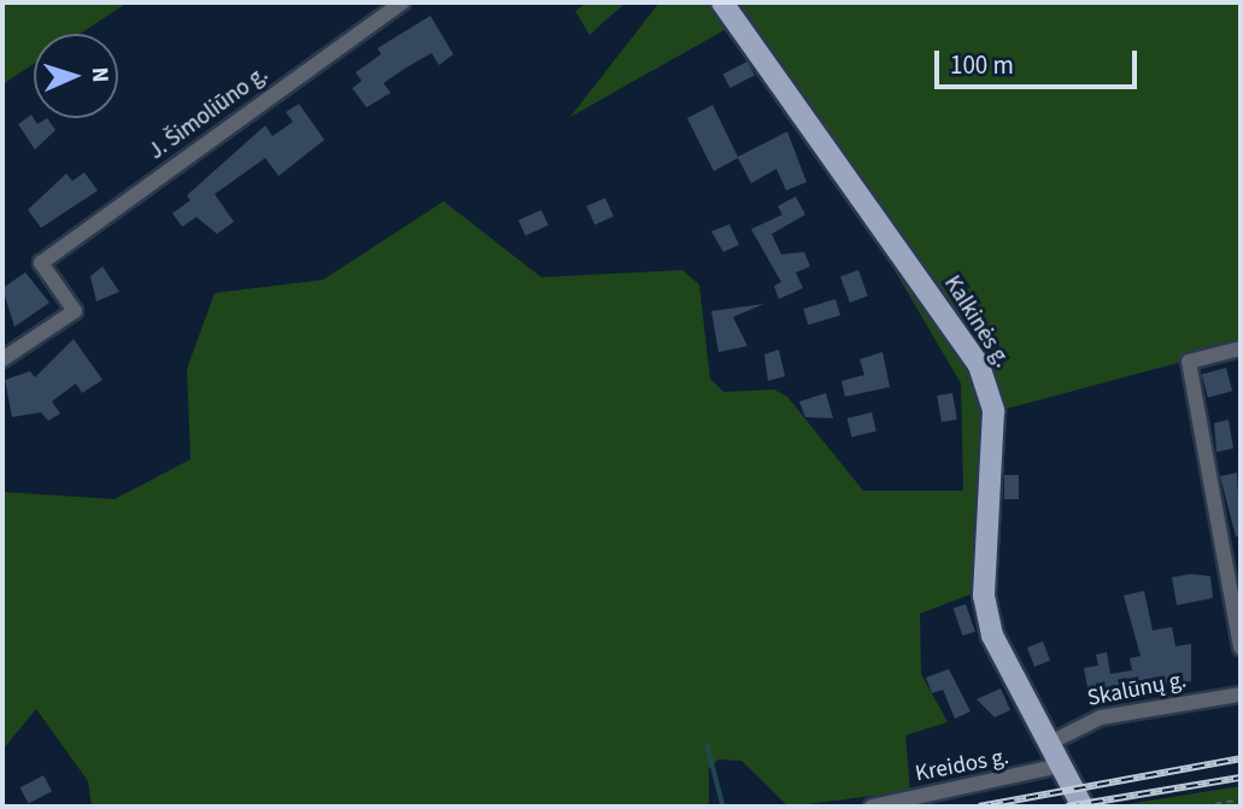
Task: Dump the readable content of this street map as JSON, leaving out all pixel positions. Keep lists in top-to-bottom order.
{
  "streets": {
    "main road": ["Kalkinės g."],
    "street": ["J. Šimoliūno g.", "Skalūnų g.", "Kreidos g."]
  },
  "crossings": [
    ["Kalkinės g.", "Skalūnų g."],
    ["Kalkinės g.", "Kreidos g."]
  ],
  "scale_bar": "100 m",
  "north": "right"
}
